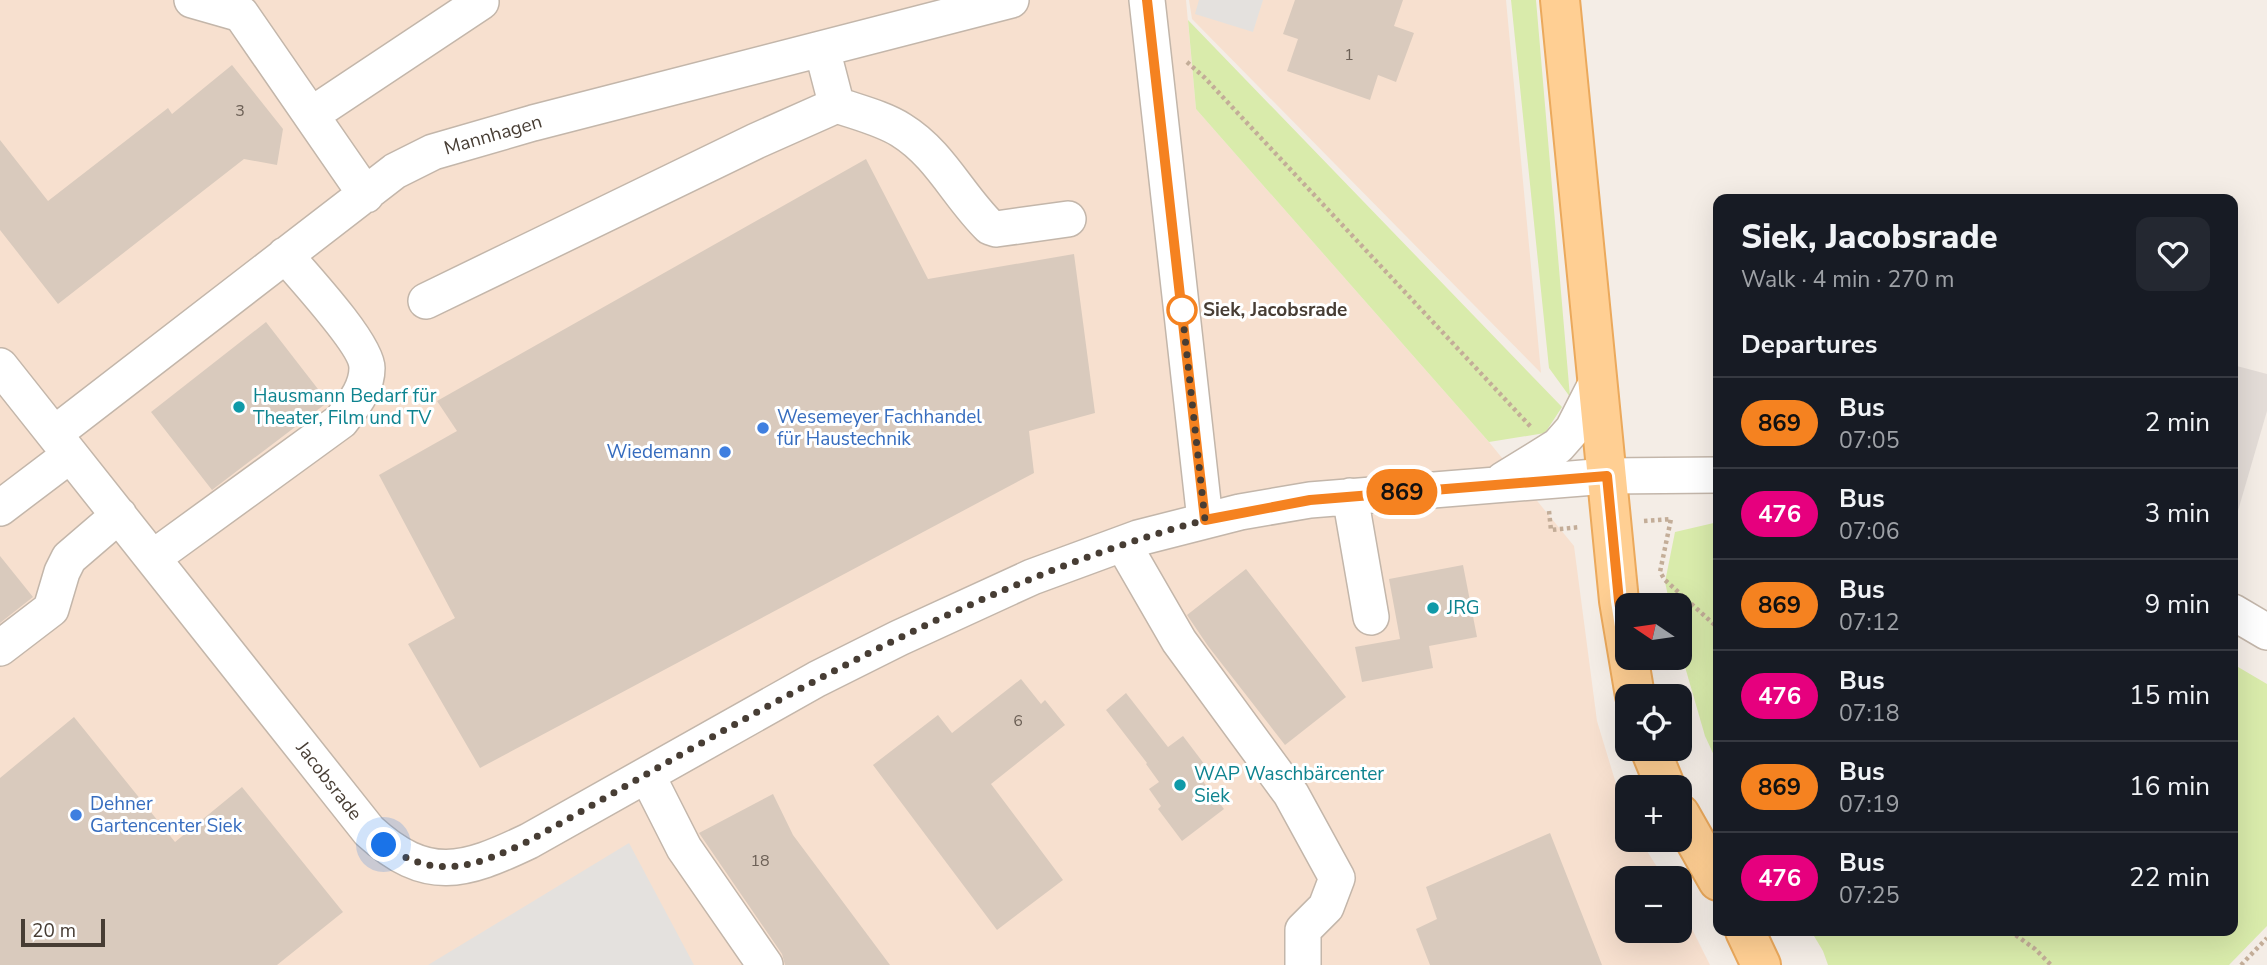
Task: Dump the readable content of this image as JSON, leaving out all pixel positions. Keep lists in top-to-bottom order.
{
  "streets": {
    "street": ["Mannhagen", "Jacobsrade"]
  },
  "crossings": [
    ["Mannhagen", "Jacobsrade"]
  ],
  "places": [
    "Siek, Jacobsrade",
    "Hausmann Bedarf für Theater, Film und TV",
    "Wesemeyer Fachhandel für Haustechnik",
    "Wiedemann",
    "JRG",
    "WAP Waschbärcenter Siek",
    "Dehner Gartencenter Siek"
  ],
  "lines": ["bus line 869"],
  "house_numbers": [
    "1",
    "3",
    "6",
    "18"
  ],
  "scale_bar": "20 m",
  "north": "left",
  "page": {
    "on_map": "869",
    "heading": [
      ["Siek, Jacobsrade", "Walk · 4 min · 270 m"],
      "Departures"
    ],
    "list": [
      {
        "mark": "869",
        "name": "Bus",
        "note": "07:05",
        "value": "2 min"
      },
      {
        "mark": "476",
        "name": "Bus",
        "note": "07:06",
        "value": "3 min"
      },
      {
        "mark": "869",
        "name": "Bus",
        "note": "07:12",
        "value": "9 min"
      },
      {
        "mark": "476",
        "name": "Bus",
        "note": "07:18",
        "value": "15 min"
      },
      {
        "mark": "869",
        "name": "Bus",
        "note": "07:19",
        "value": "16 min"
      },
      {
        "mark": "476",
        "name": "Bus",
        "note": "07:25",
        "value": "22 min"
      }
    ],
    "map_buttons": ["+", "−"],
    "scale": "20 m"
  }
}
